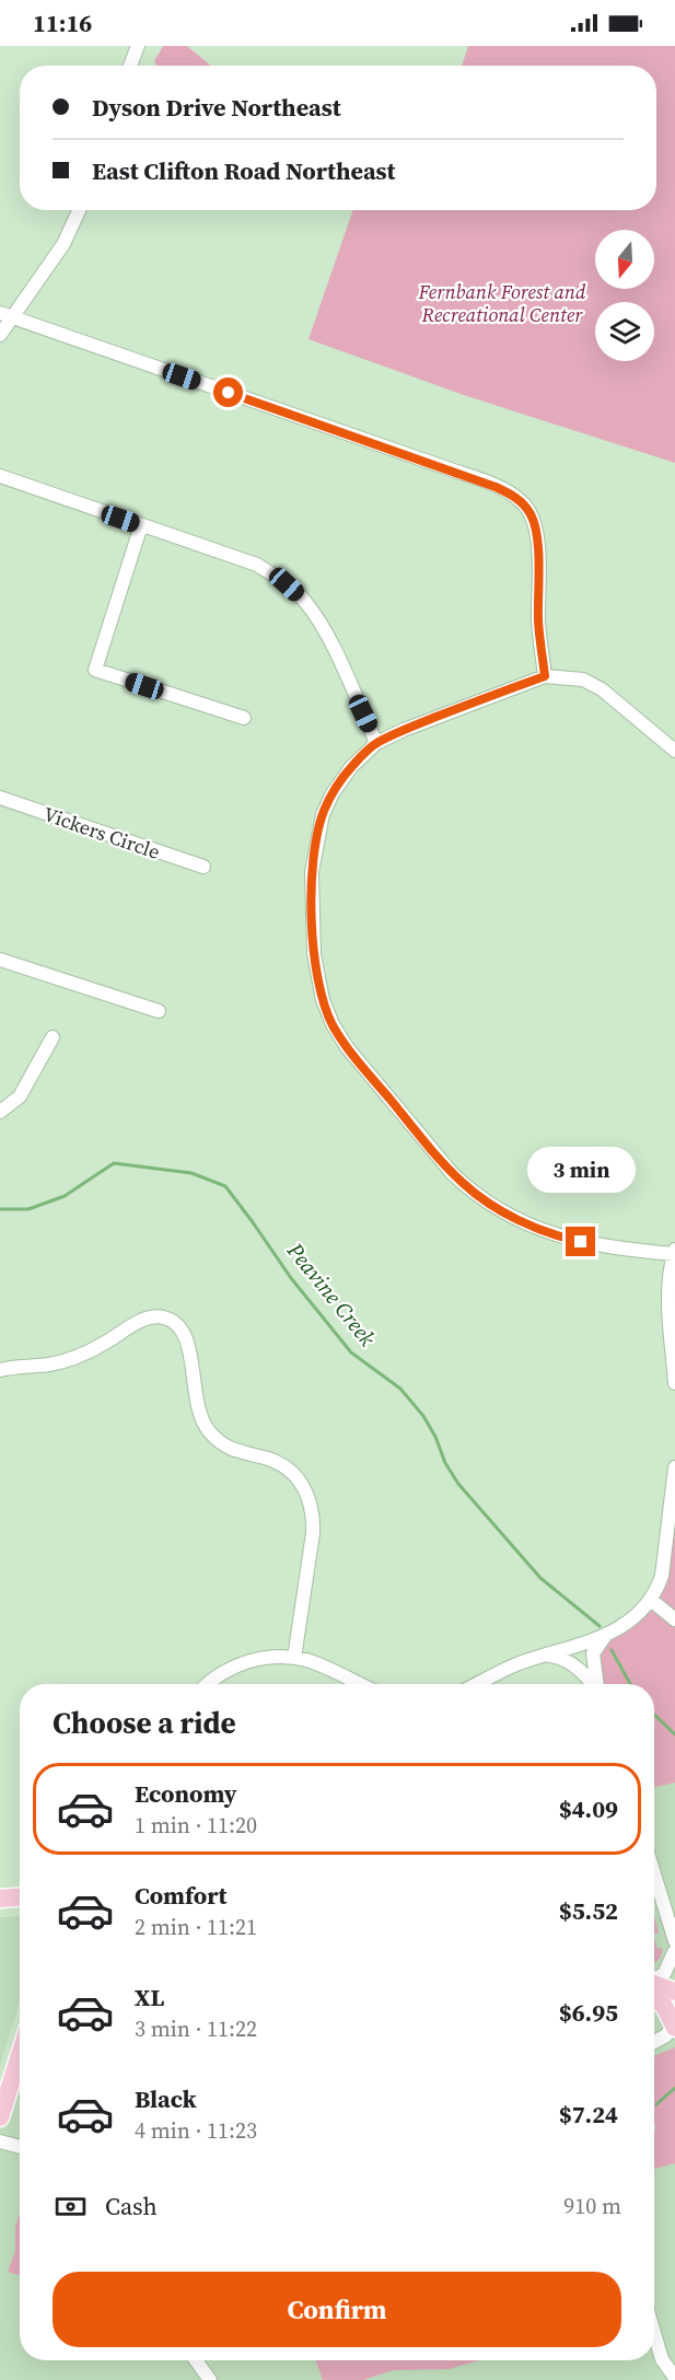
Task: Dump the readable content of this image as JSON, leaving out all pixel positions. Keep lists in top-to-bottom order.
{
  "streets": {
    "street": ["Vickers Circle"]
  },
  "water": ["Peavine Creek"],
  "parks": ["Fernbank Forest and Recreational Center"],
  "north": "bottom",
  "page": {
    "status": "11:16",
    "banner": ["Dyson Drive Northeast", "East Clifton Road Northeast"],
    "bubble": "3 min",
    "heading": "Choose a ride",
    "list": [
      {
        "name": "Economy",
        "note": "1 min · 11:20",
        "value": "$4.09"
      },
      {
        "name": "Comfort",
        "note": "2 min · 11:21",
        "value": "$5.52"
      },
      {
        "name": "XL",
        "note": "3 min · 11:22",
        "value": "$6.95"
      },
      {
        "name": "Black",
        "note": "4 min · 11:23",
        "value": "$7.24"
      }
    ],
    "pay": ["Cash", "910 m"],
    "buttons": "Confirm"
  }
}
